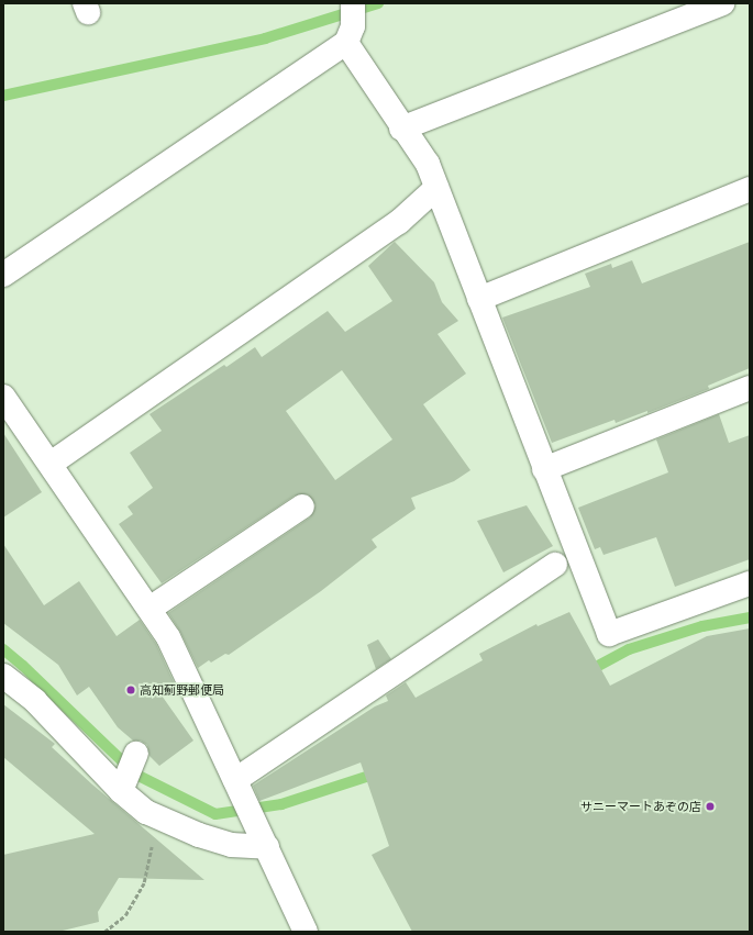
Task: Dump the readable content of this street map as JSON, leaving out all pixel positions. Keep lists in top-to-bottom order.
{
  "places": ["高知薊野郵便局", "サニーマートあぞの店"]
}
